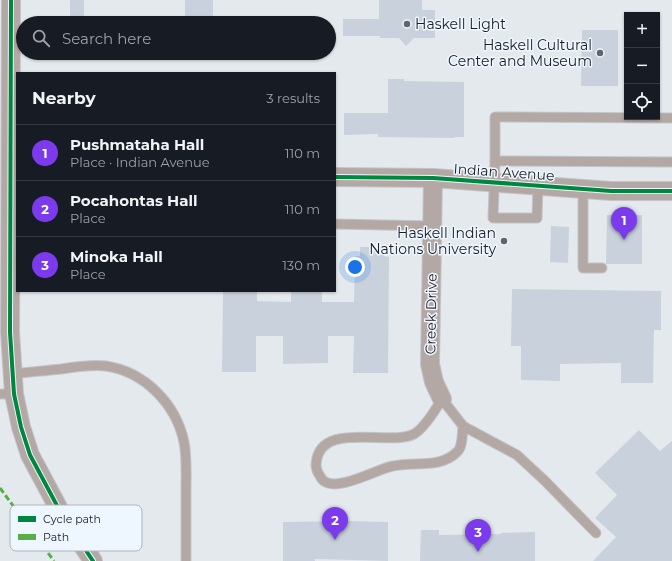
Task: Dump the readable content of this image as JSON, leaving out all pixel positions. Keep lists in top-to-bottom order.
{
  "streets": {
    "street": ["Indian Avenue", "Creek Drive"]
  },
  "crossings": [
    ["Indian Avenue", "Creek Drive"]
  ],
  "places": ["Haskell Light", "Haskell Cultural Center and Museum", "Haskell Indian Nations University"],
  "legend": ["Cycle path", "Path"],
  "page": {
    "map_buttons": ["+", "−"],
    "search": "Search here",
    "heading": ["Nearby", "3 results"],
    "list": [
      {
        "mark": "1",
        "name": "Pushmataha Hall",
        "note": "Place · Indian Avenue",
        "value": "110 m"
      },
      {
        "mark": "2",
        "name": "Pocahontas Hall",
        "note": "Place",
        "value": "110 m"
      },
      {
        "mark": "3",
        "name": "Minoka Hall",
        "note": "Place",
        "value": "130 m"
      }
    ],
    "pins": ["1", "2", "3"]
  }
}
